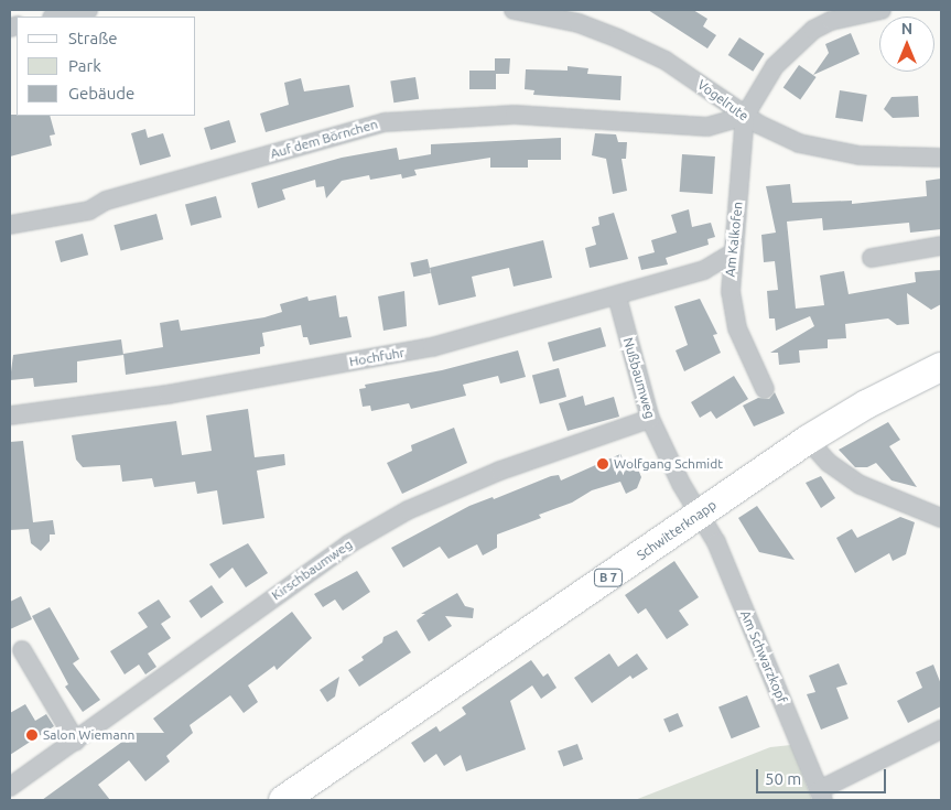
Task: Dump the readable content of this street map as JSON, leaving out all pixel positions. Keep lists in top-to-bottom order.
{
  "streets": {
    "main road": ["Schwitterknapp", "B 7"],
    "street": [
      "Vogelrute",
      "Auf dem Börnchen",
      "Am Kalkofen",
      "Hochfuhr",
      "Nußbaumweg",
      "Kirschbaumweg",
      "Am Schwarzkopf"
    ]
  },
  "crossings": [
    ["Vogelrute", "Auf dem Börnchen"],
    ["Vogelrute", "Am Kalkofen"],
    ["Auf dem Börnchen", "Am Kalkofen"],
    ["Am Kalkofen", "Hochfuhr"],
    ["Hochfuhr", "Nußbaumweg"],
    ["Nußbaumweg", "Schwitterknapp"],
    ["Nußbaumweg", "Kirschbaumweg"],
    ["Nußbaumweg", "Am Schwarzkopf"],
    ["Schwitterknapp", "Am Schwarzkopf"]
  ],
  "places": ["Wolfgang Schmidt", "Salon Wiemann"],
  "legend": ["Straße", "Park", "Gebäude"],
  "scale_bar": "50 m",
  "north": "top"
}
